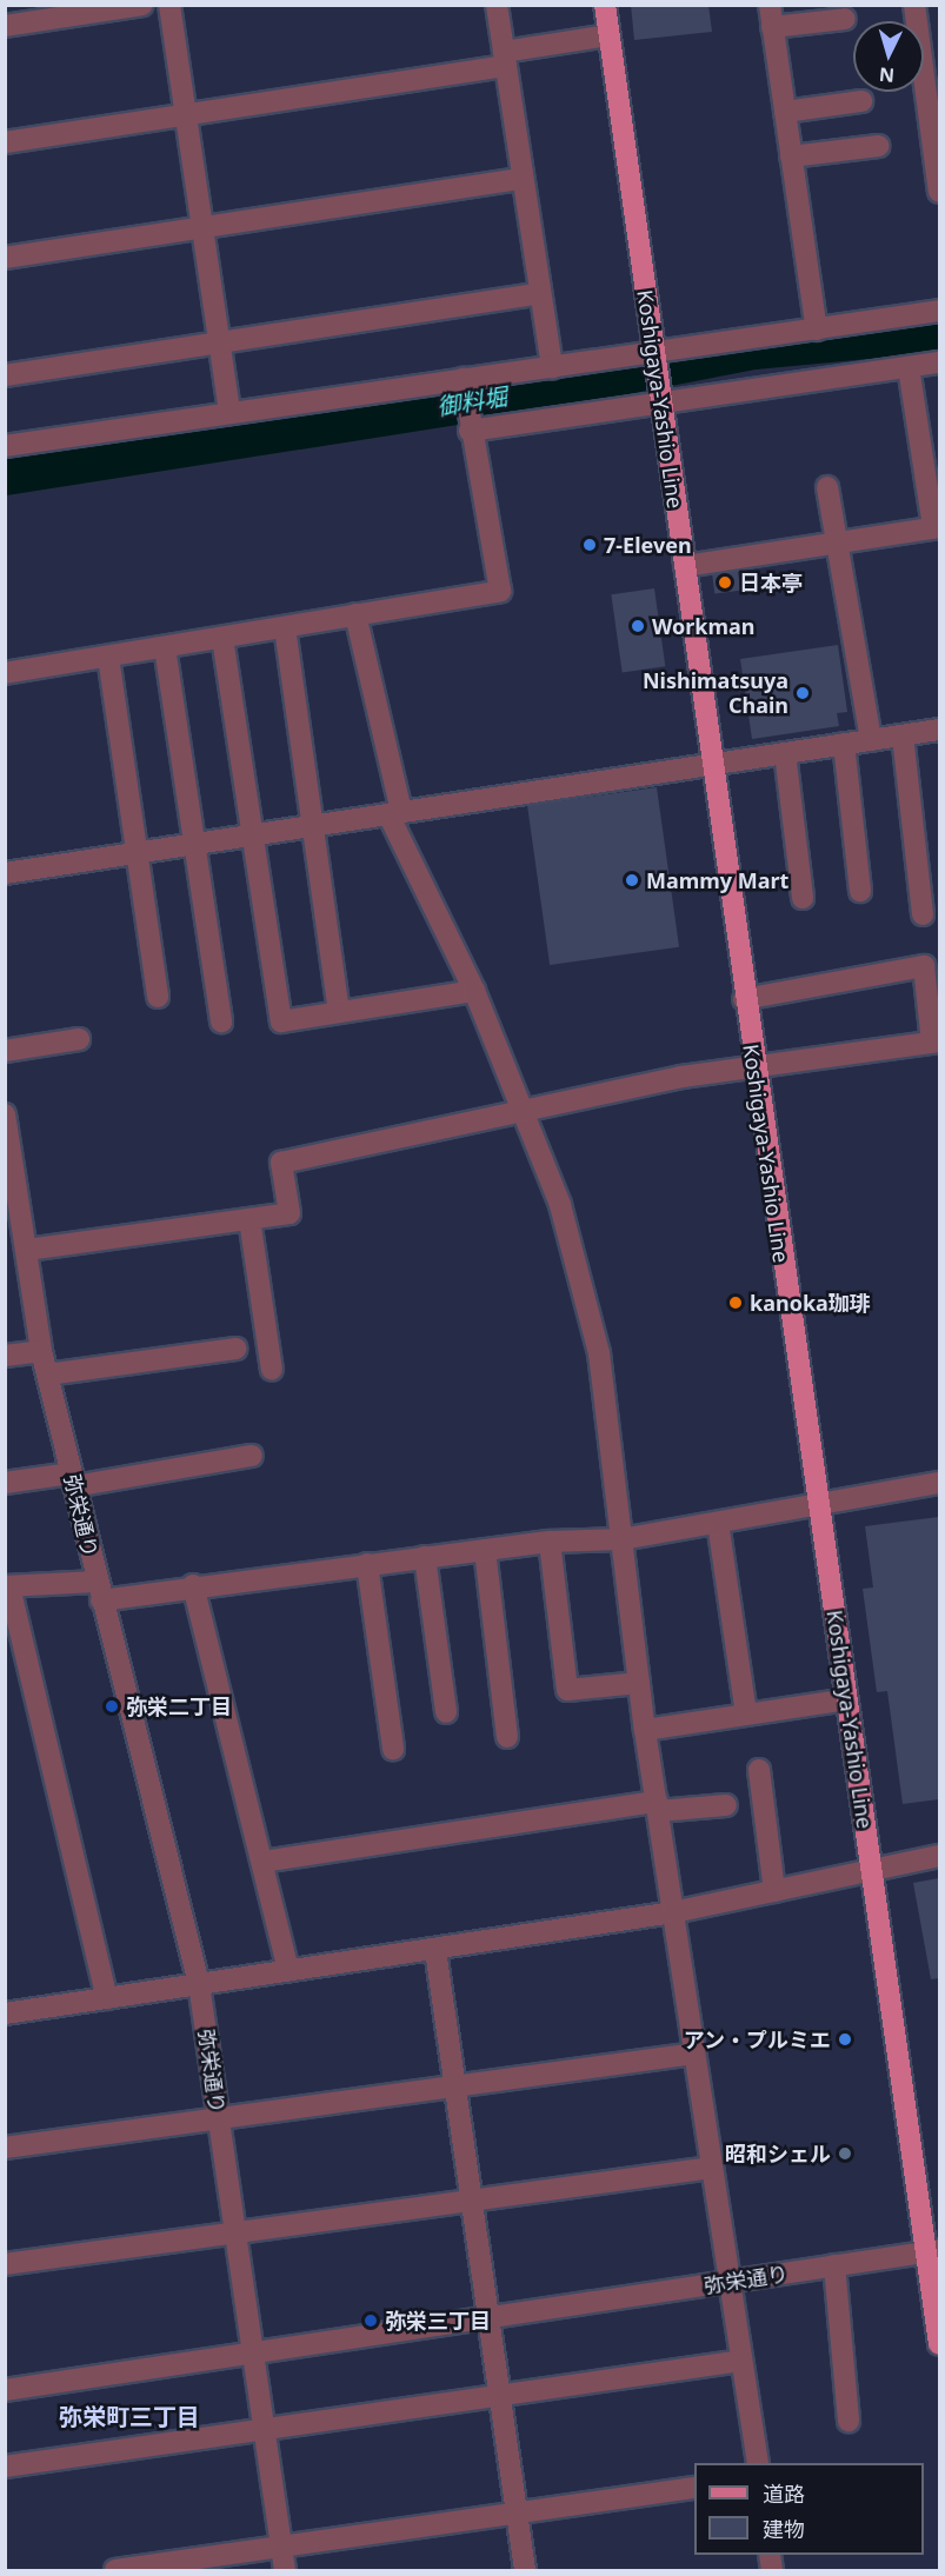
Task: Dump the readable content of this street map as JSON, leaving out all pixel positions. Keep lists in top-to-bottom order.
{
  "streets": {
    "main road": ["Koshigaya-Yashio Line"],
    "street": ["弥栄通り"]
  },
  "crossings": [
    ["Koshigaya-Yashio Line", "弥栄通り"]
  ],
  "districts": ["弥栄町三丁目"],
  "water": ["御料堀"],
  "places": [
    "7-Eleven",
    "日本亭",
    "Workman",
    "Nishimatsuya Chain",
    "Mammy Mart",
    "kanoka珈琲",
    "弥栄二丁目",
    "アン・プルミエ",
    "昭和シェル",
    "弥栄三丁目"
  ],
  "legend": ["道路", "建物"],
  "north": "bottom"
}
